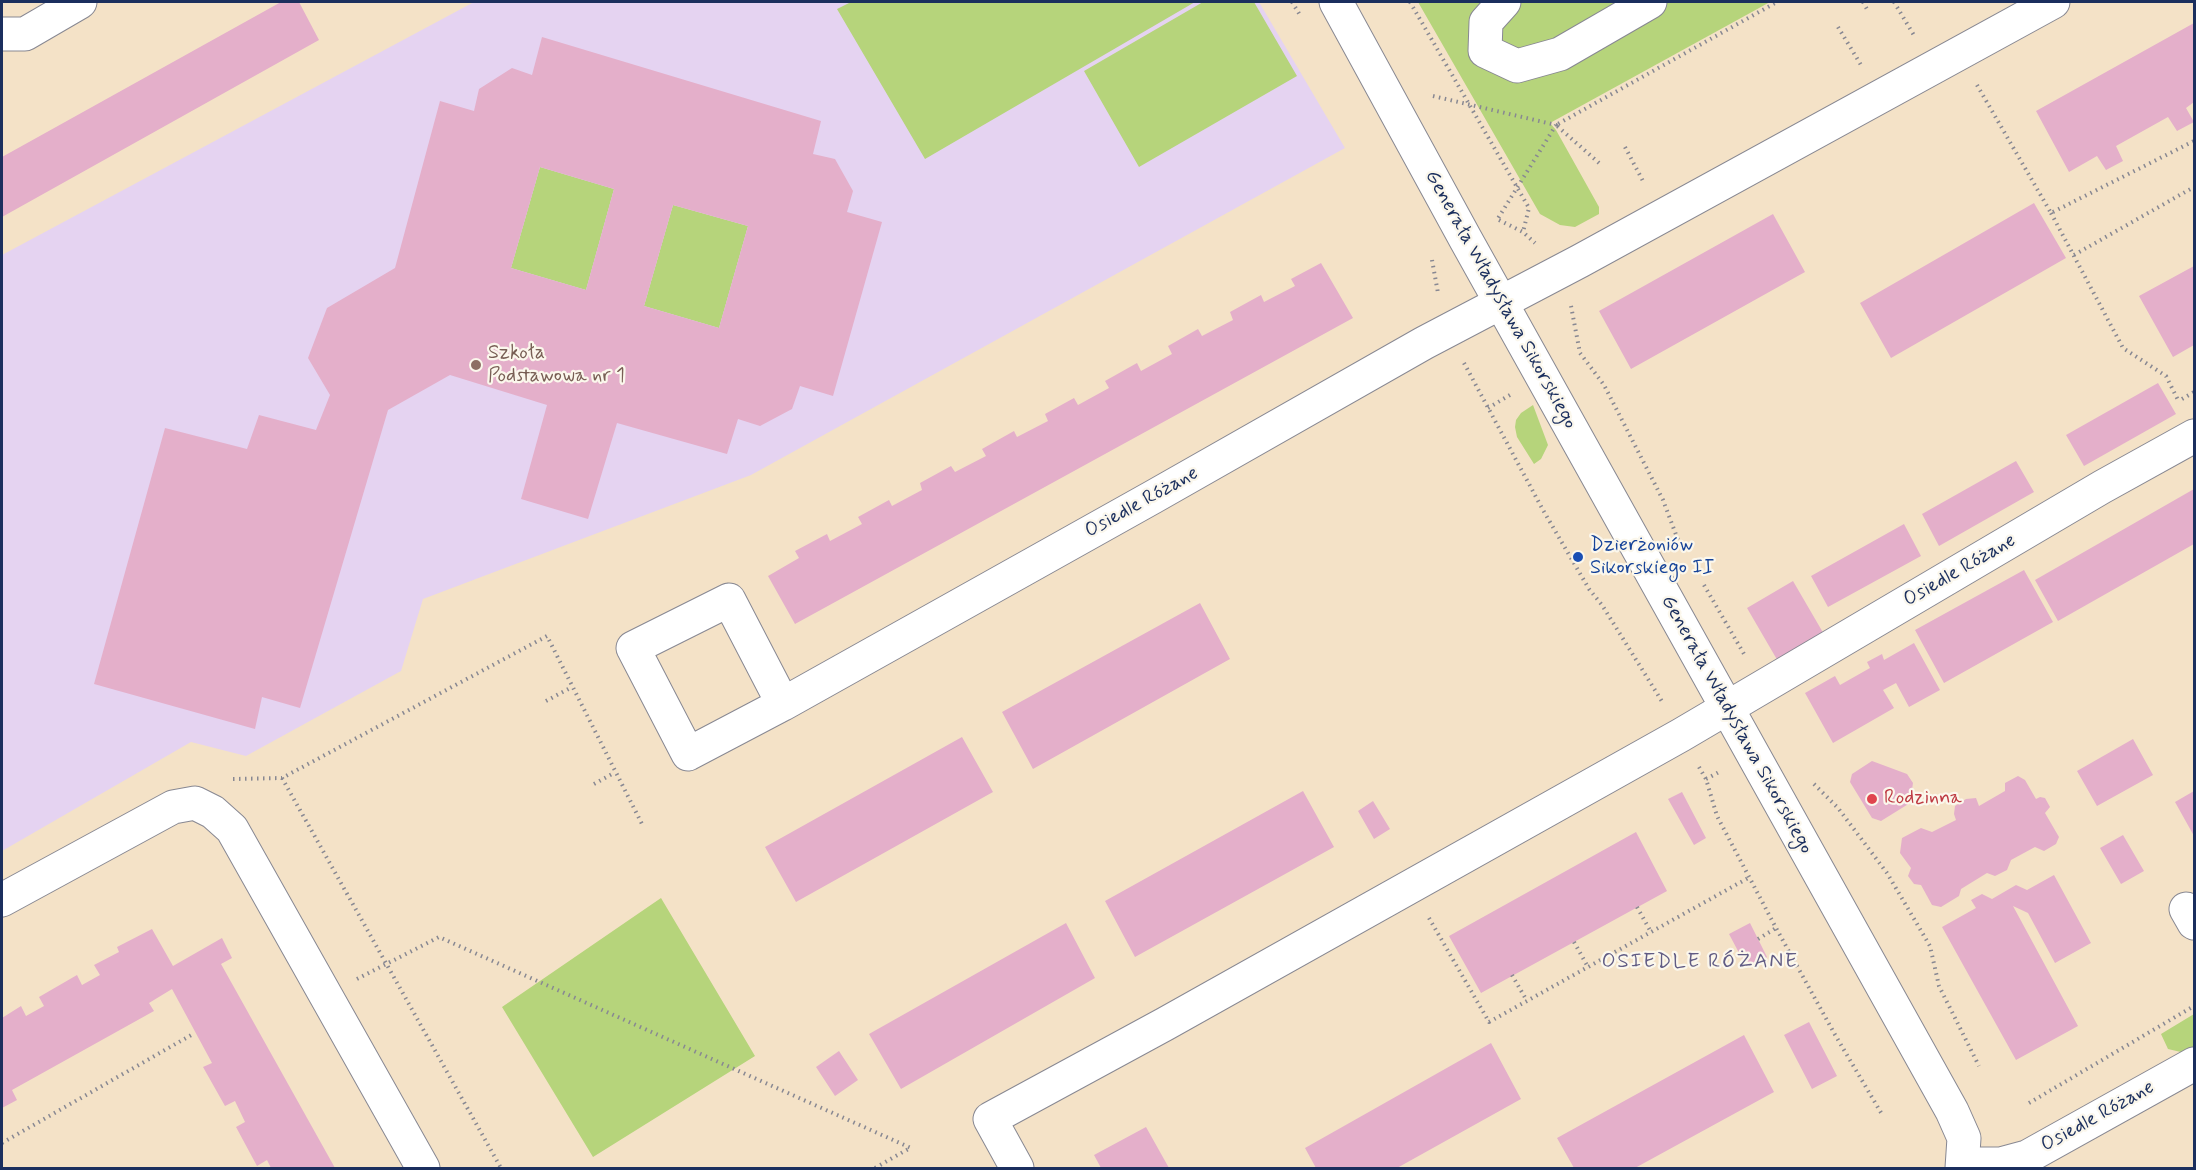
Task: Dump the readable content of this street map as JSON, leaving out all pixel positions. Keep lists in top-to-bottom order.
{
  "streets": {
    "street": ["Generała Władysława Sikorskiego", "Osiedle Różane"]
  },
  "crossings": [
    ["Generała Władysława Sikorskiego", "Osiedle Różane"]
  ],
  "districts": ["OSIEDLE RÓŻANE"],
  "places": ["Szkoła Podstawowa nr 1", "Dzierżoniów Sikorskiego II", "Rodzinna"]
}
